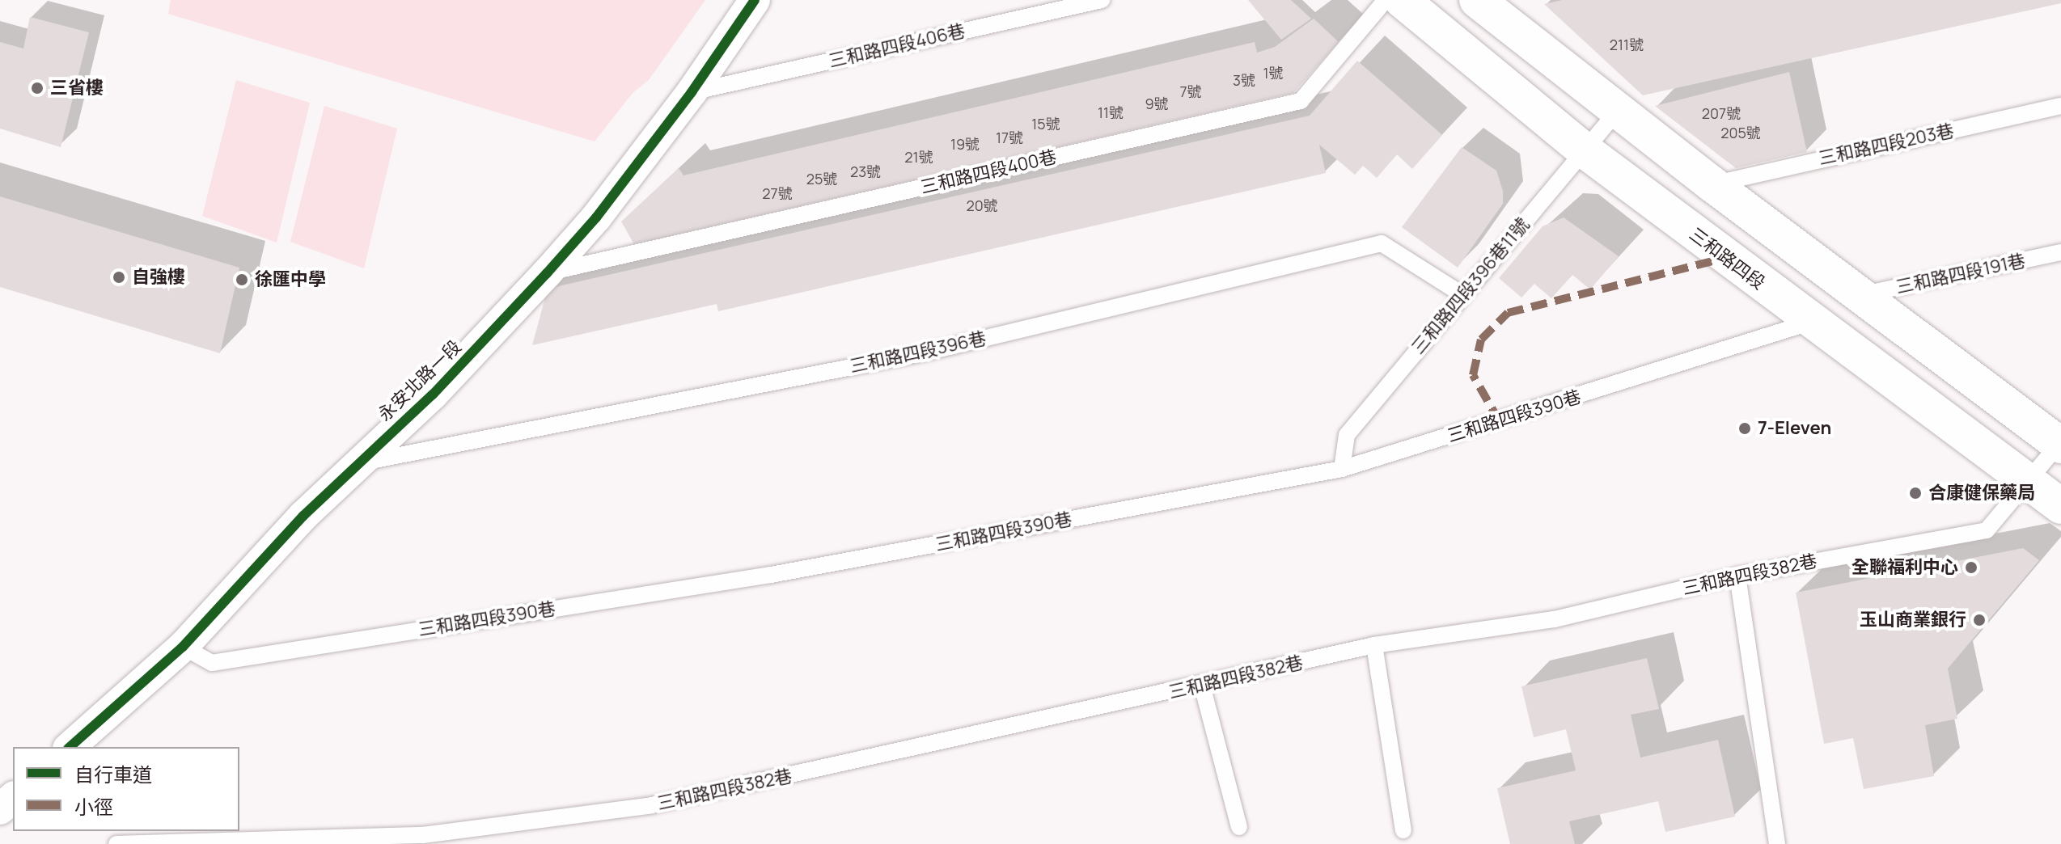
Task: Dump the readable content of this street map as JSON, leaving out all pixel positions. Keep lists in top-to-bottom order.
{
  "streets": {
    "main road": ["三和路四段"],
    "street": ["永安北路一段"],
    "lane": [
      "三和路四段406巷",
      "三和路四段203巷",
      "三和路四段400巷",
      "三和路四段191巷",
      "三和路四段396巷11號",
      "三和路四段396巷",
      "三和路四段390巷",
      "三和路四段382巷"
    ]
  },
  "crossings": [
    ["三和路四段406巷", "永安北路一段"],
    ["三和路四段400巷", "永安北路一段"],
    ["三和路四段", "三和路四段396巷11號"],
    ["三和路四段", "三和路四段390巷"],
    ["三和路四段", "三和路四段382巷"],
    ["三和路四段396巷11號", "三和路四段396巷"],
    ["三和路四段396巷11號", "三和路四段390巷"],
    ["三和路四段396巷", "永安北路一段"],
    ["永安北路一段", "三和路四段390巷"]
  ],
  "places": [
    "三省樓",
    "自強樓",
    "徐匯中學",
    "7-Eleven",
    "合康健保藥局",
    "全聯福利中心",
    "玉山商業銀行"
  ],
  "house_numbers": [
    "211號",
    "1號",
    "3號",
    "7號",
    "9號",
    "11號",
    "207號",
    "15號",
    "205號",
    "17號",
    "19號",
    "21號",
    "23號",
    "25號",
    "27號",
    "20號"
  ],
  "legend": ["自行車道", "小徑"]
}
